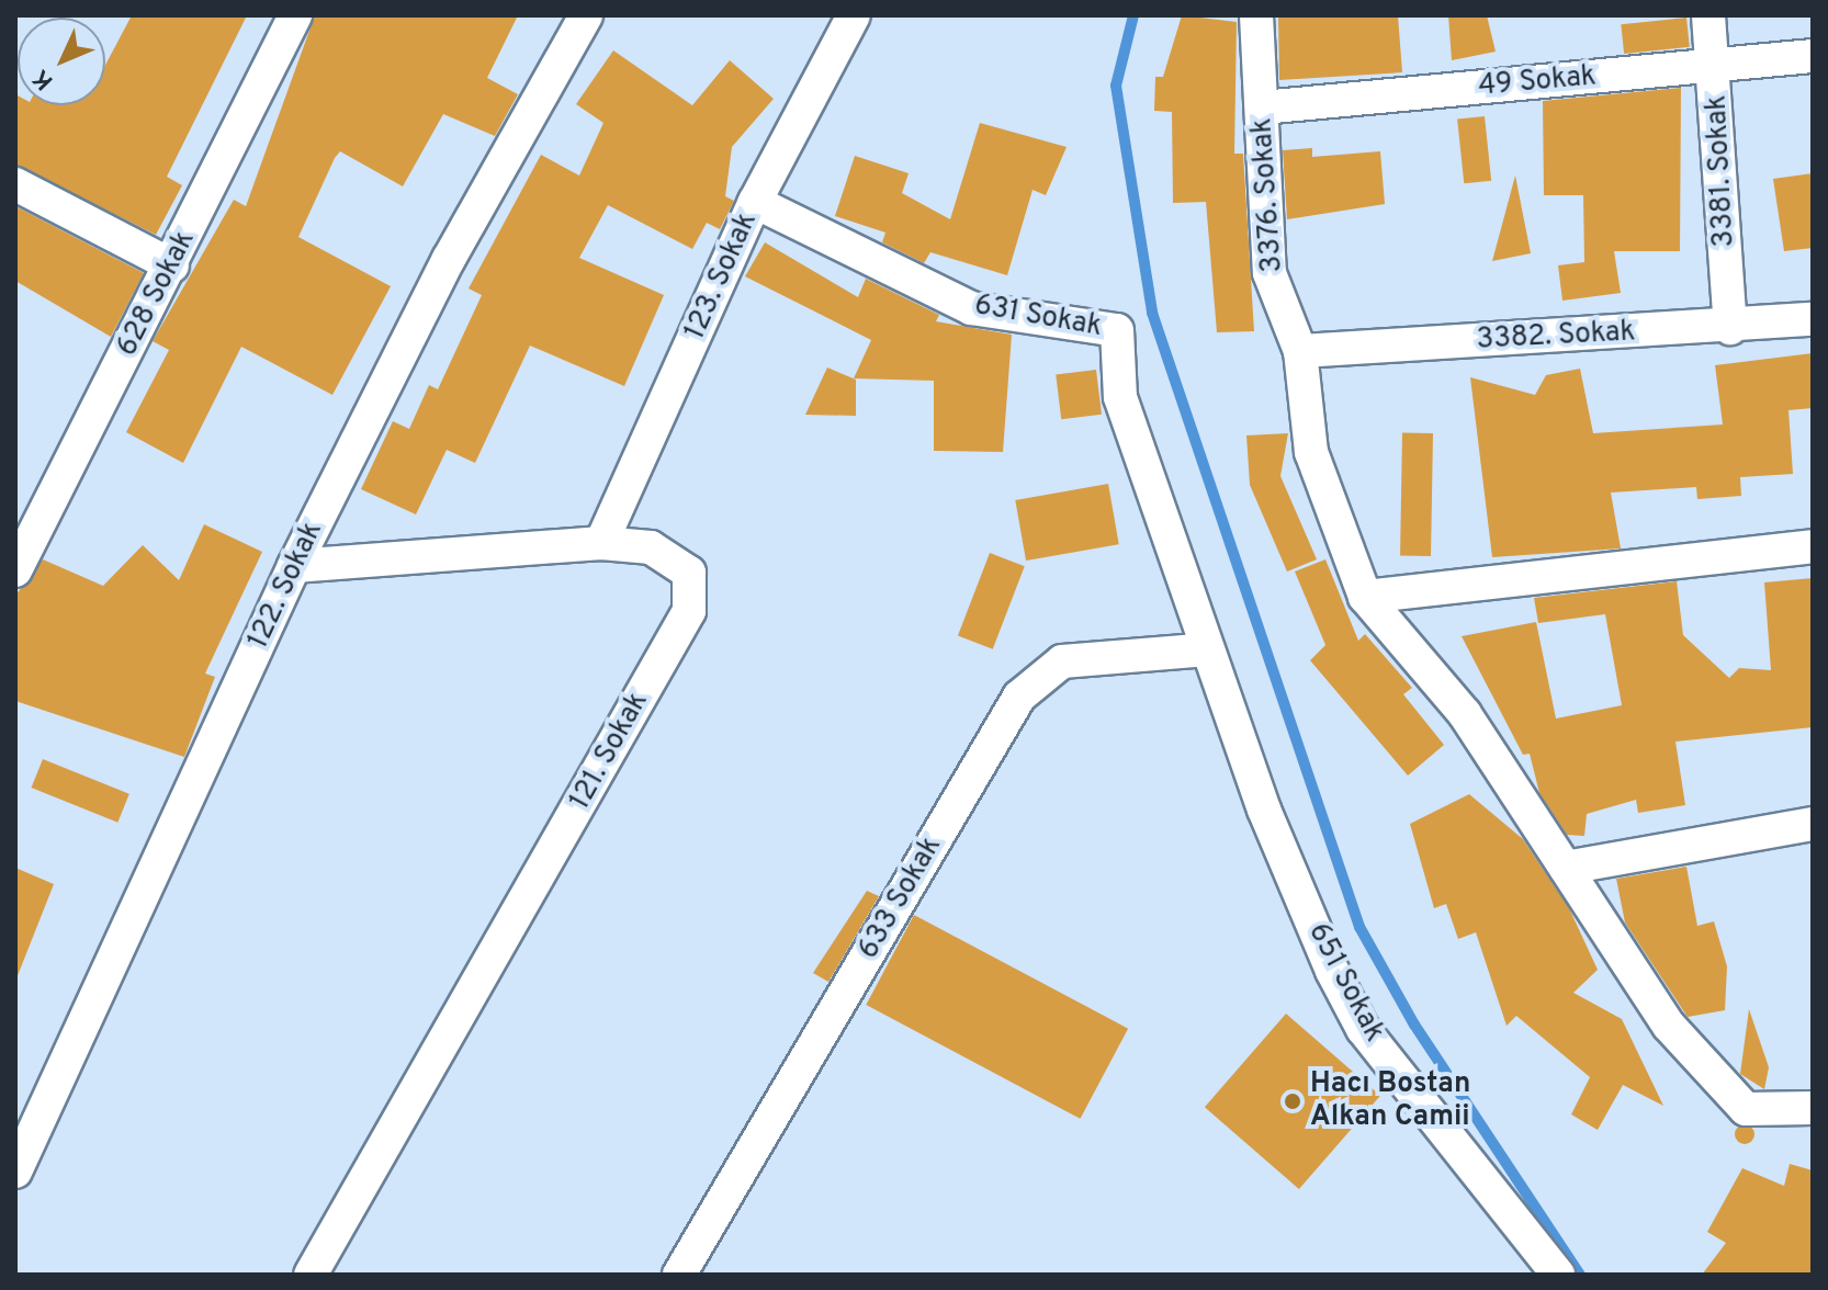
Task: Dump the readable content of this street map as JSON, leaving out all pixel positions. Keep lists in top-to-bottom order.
{
  "streets": {
    "street": [
      "49 Sokak",
      "3381. Sokak",
      "3376. Sokak",
      "123. Sokak",
      "628 Sokak",
      "631 Sokak",
      "3382. Sokak",
      "122. Sokak",
      "121. Sokak",
      "633 Sokak",
      "651 Sokak"
    ]
  },
  "crossings": [
    ["49 Sokak", "3381. Sokak"],
    ["49 Sokak", "3376. Sokak"],
    ["3381. Sokak", "3382. Sokak"],
    ["3376. Sokak", "3382. Sokak"],
    ["123. Sokak", "631 Sokak"],
    ["123. Sokak", "121. Sokak"],
    ["631 Sokak", "633 Sokak"],
    ["631 Sokak", "651 Sokak"],
    ["122. Sokak", "121. Sokak"],
    ["633 Sokak", "651 Sokak"]
  ],
  "places": ["Hacı Bostan Alkan Camii"],
  "north": "bottom left"
}
